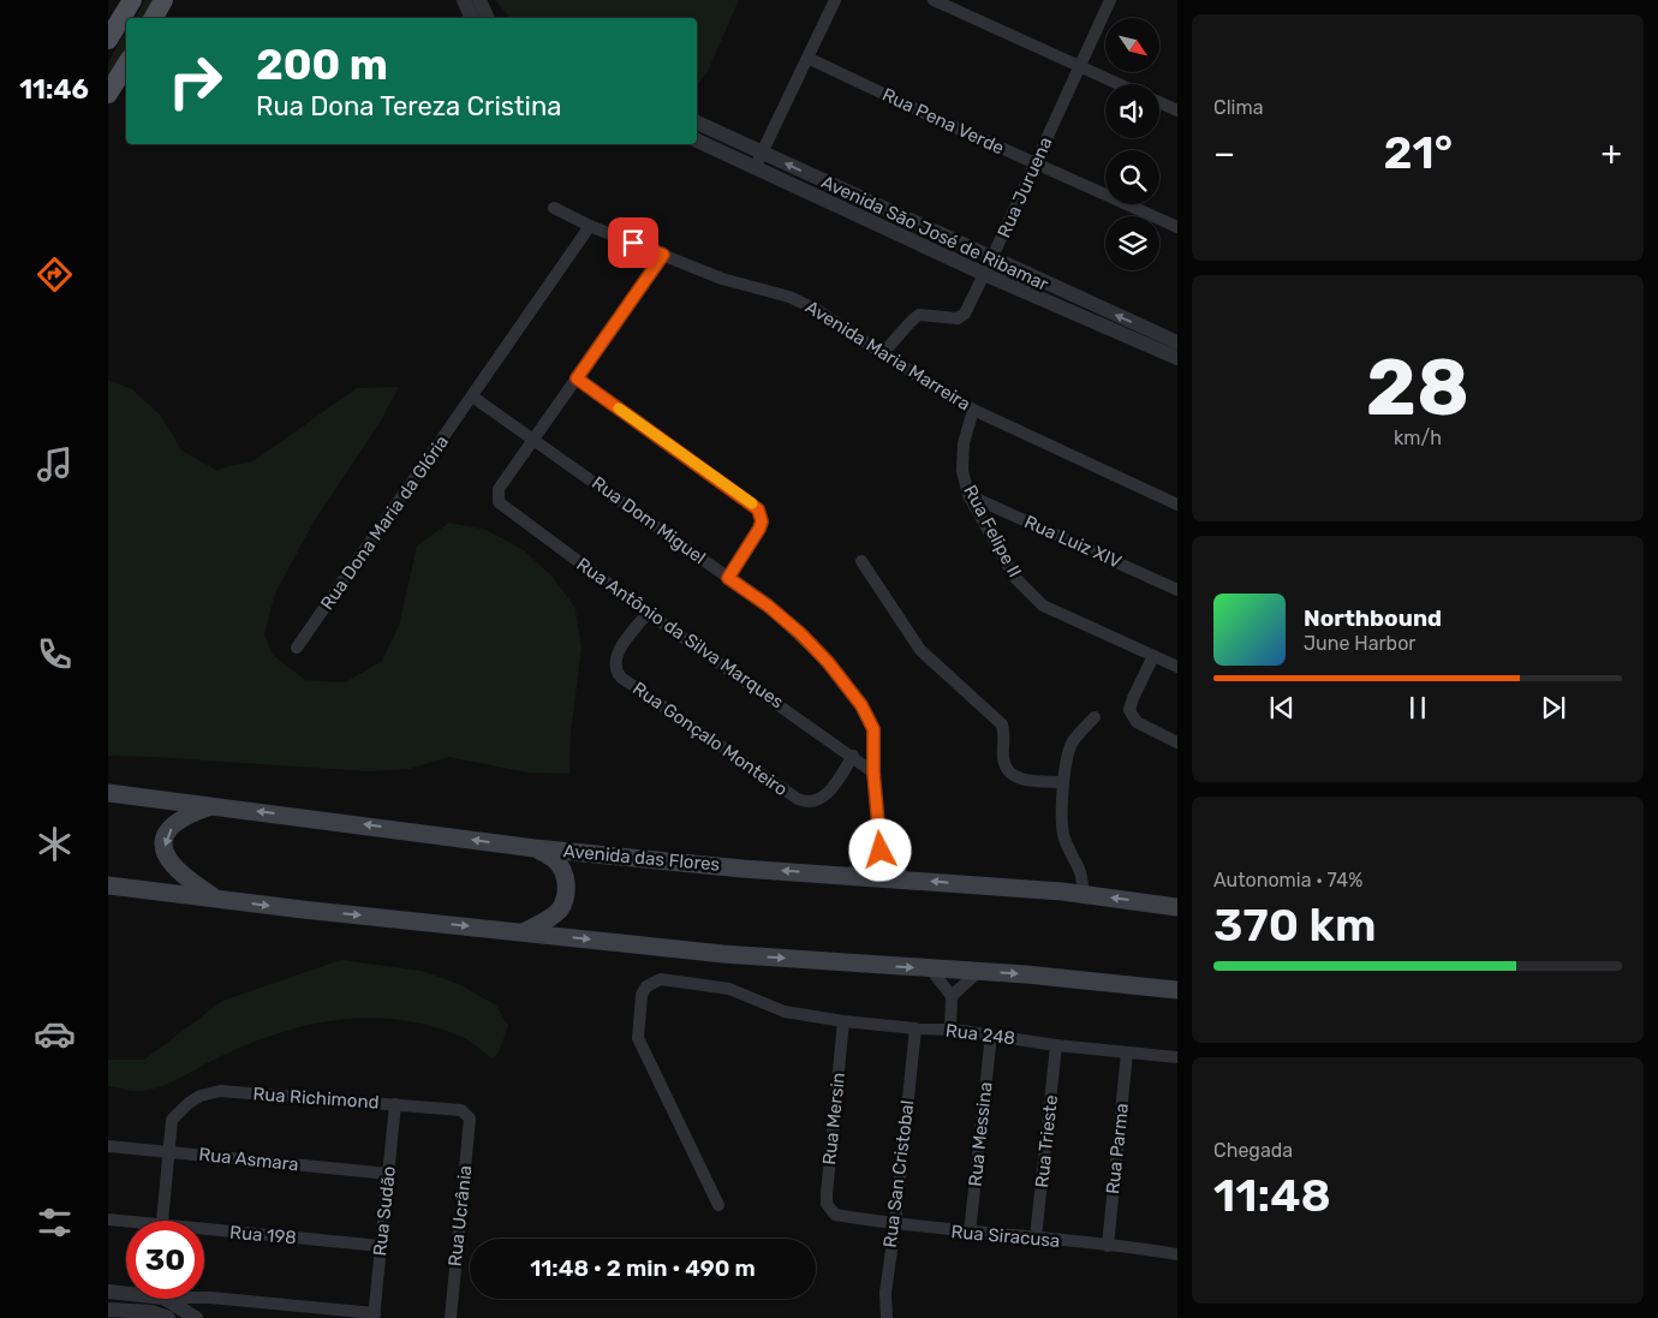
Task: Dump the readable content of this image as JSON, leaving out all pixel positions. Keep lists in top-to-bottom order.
{
  "streets": {
    "main road": ["Avenida das Flores"],
    "street": [
      "Rua Pena Verde",
      "Rua Juruena",
      "Avenida São José de Ribamar",
      "Avenida Maria Marreira",
      "Rua Dom Miguel",
      "Rua Dona Maria da Glória",
      "Rua Felipe II",
      "Rua Luiz XIV",
      "Rua Antônio da Silva Marques",
      "Rua Gonçalo Monteiro",
      "Rua 248",
      "Rua Richimond",
      "Rua Mersin",
      "Rua Messina",
      "Rua Trieste",
      "Rua Parma",
      "Rua Asmara",
      "Rua San Cristobal",
      "Rua Sudão",
      "Rua Ucrânia",
      "Rua 198",
      "Rua Siracusa"
    ]
  },
  "crossings": [
    ["Rua Pena Verde", "Rua Juruena"],
    ["Rua Juruena", "Avenida São José de Ribamar"],
    ["Rua Juruena", "Avenida Maria Marreira"],
    ["Avenida Maria Marreira", "Rua Felipe II"],
    ["Rua Dom Miguel", "Rua Dona Maria da Glória"],
    ["Rua Dom Miguel", "Rua Antônio da Silva Marques"],
    ["Rua Felipe II", "Rua Luiz XIV"],
    ["Rua Antônio da Silva Marques", "Rua Gonçalo Monteiro"],
    ["Rua 248", "Rua Mersin"],
    ["Rua 248", "Rua Messina"],
    ["Rua 248", "Rua Trieste"],
    ["Rua 248", "Rua Parma"],
    ["Rua 248", "Rua San Cristobal"],
    ["Rua Richimond", "Rua Asmara"],
    ["Rua Richimond", "Rua Sudão"],
    ["Rua Richimond", "Rua Ucrânia"],
    ["Rua Mersin", "Rua Siracusa"],
    ["Rua Messina", "Rua Siracusa"],
    ["Rua Trieste", "Rua Siracusa"],
    ["Rua Parma", "Rua Siracusa"],
    ["Rua Asmara", "Rua Sudão"],
    ["Rua San Cristobal", "Rua Siracusa"],
    ["Rua Sudão", "Rua 198"]
  ],
  "north": "bottom right",
  "page": {
    "tabs": "11:46",
    "tile": [
      "Clima",
      ["28", "km/h"],
      ["Autonomia · 74%", "370 km"],
      ["Chegada", "11:48"]
    ],
    "turn": ["200 m", "Rua Dona Tereza Cristina"],
    "heat": ["−", "21°", "+"],
    "song": ["Northbound", "June Harbor"],
    "limit": "30",
    "trip": "11:48 · 2 min · 490 m"
  }
}
